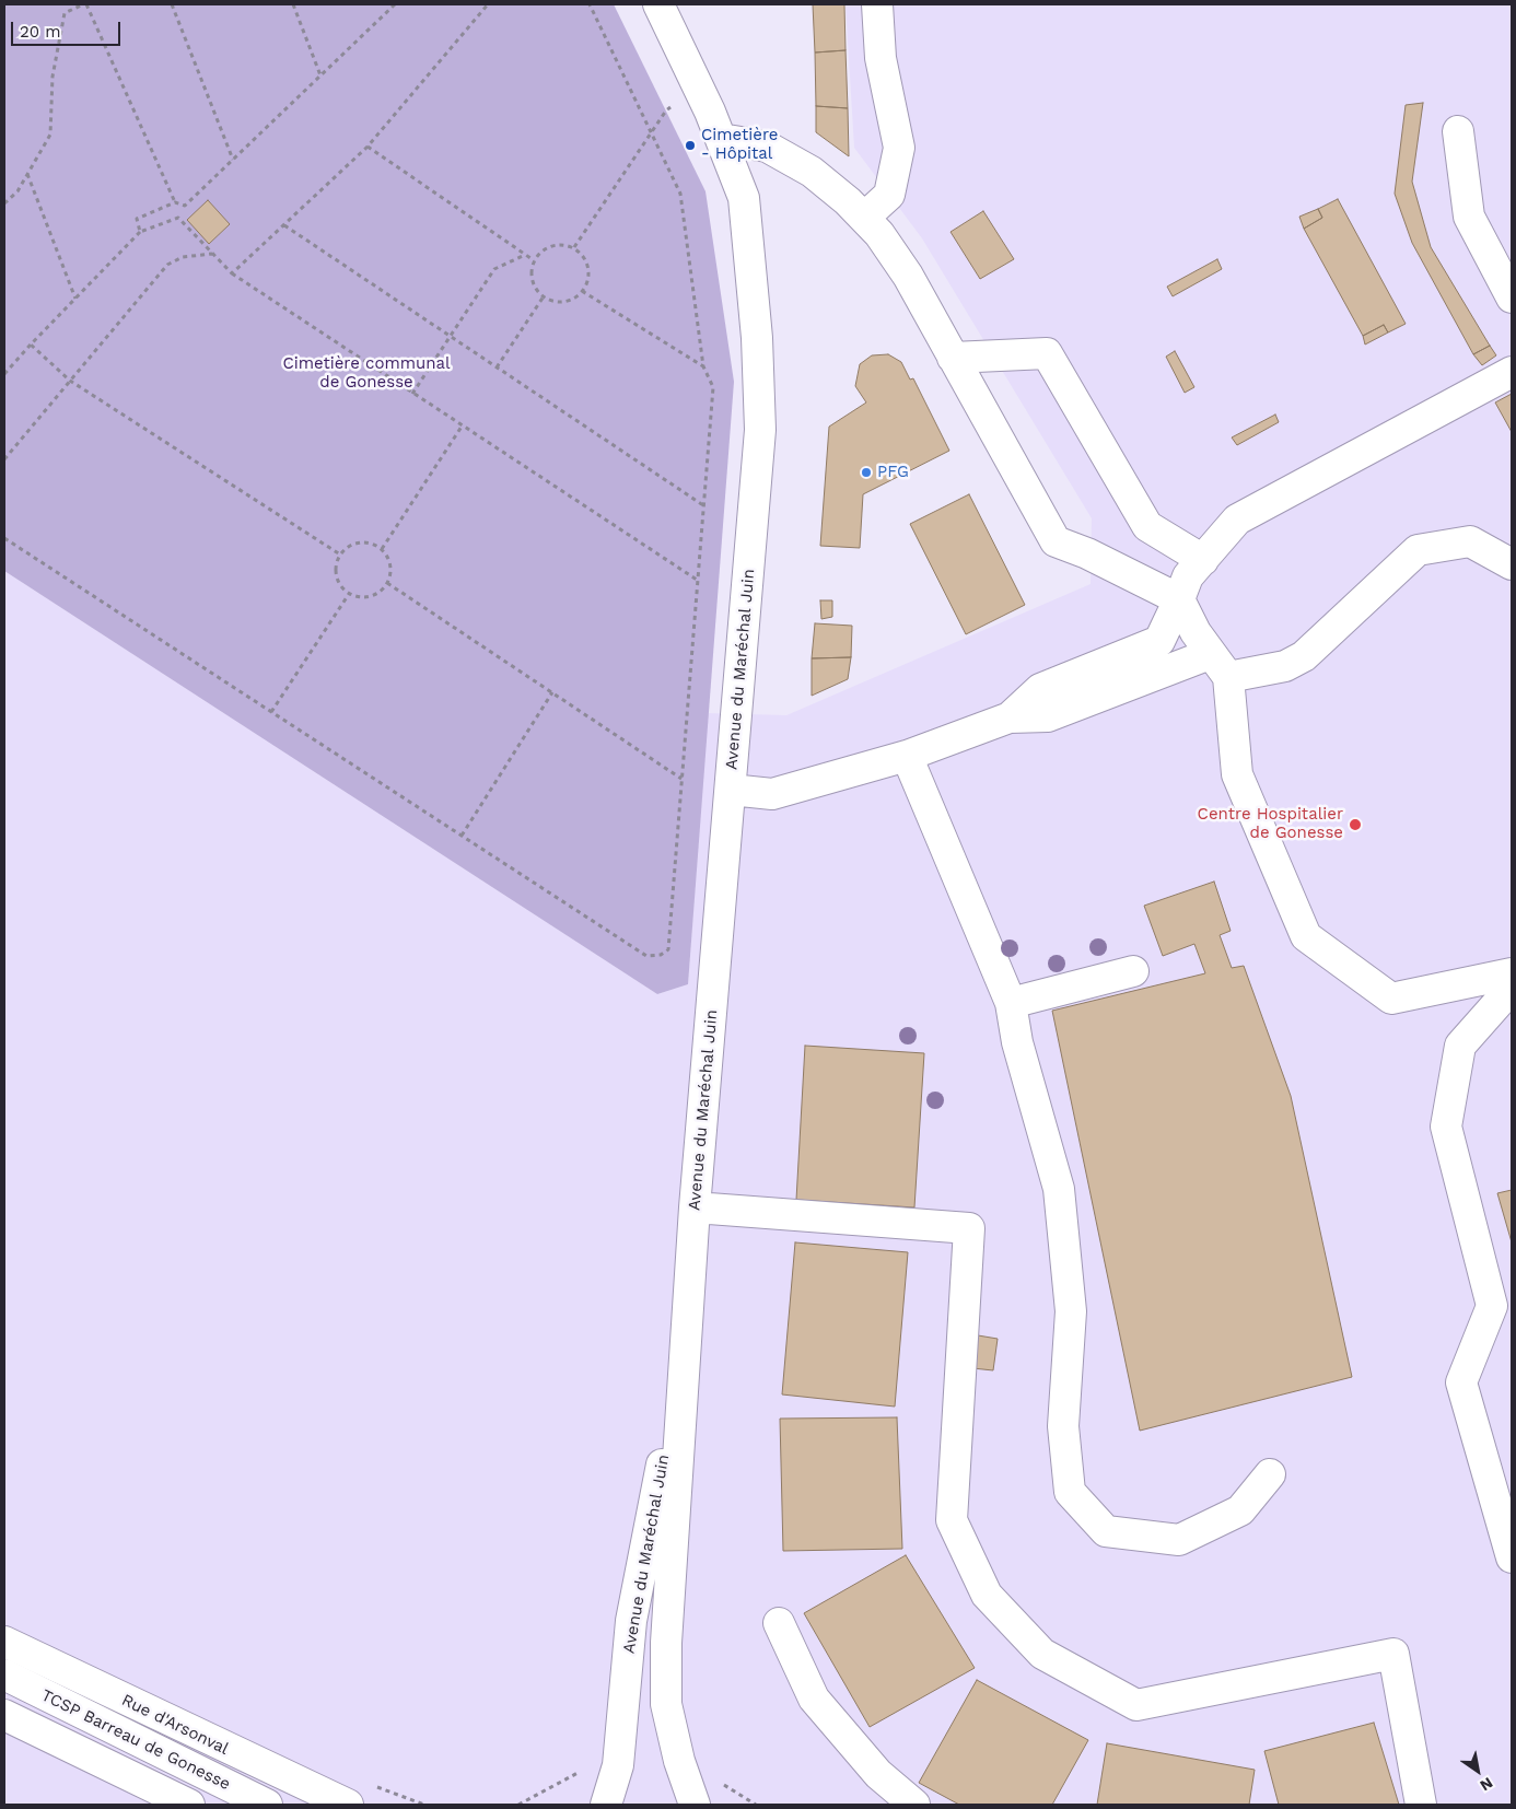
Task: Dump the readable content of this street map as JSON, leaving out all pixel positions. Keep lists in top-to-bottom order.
{
  "streets": {
    "street": ["Avenue du Maréchal Juin", "Rue d'Arsonval", "TCSP Barreau de Gonesse"]
  },
  "parks": ["Cimetière communal de Gonesse"],
  "places": ["Cimetière - Hôpital", "PFG", "Centre Hospitalier de Gonesse"],
  "scale_bar": "20 m",
  "north": "bottom right"
}
